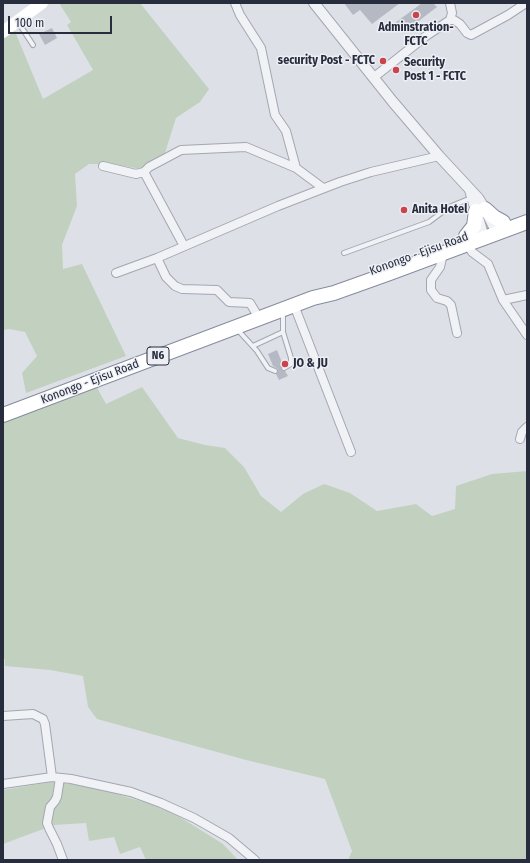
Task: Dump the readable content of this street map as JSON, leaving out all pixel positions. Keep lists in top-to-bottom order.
{
  "streets": {
    "highway": ["Konongo - Ejisu Road", "N6"]
  },
  "places": [
    "Adminstration- FCTC",
    "security Post - FCTC",
    "Security Post 1 - FCTC",
    "Anita Hotel",
    "JO & JU"
  ],
  "scale_bar": "100 m"
}
